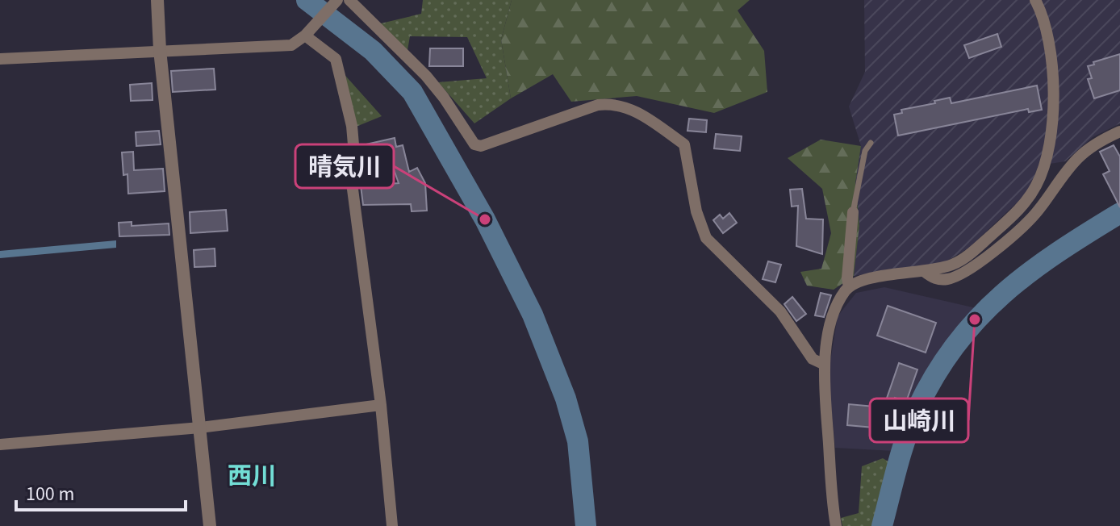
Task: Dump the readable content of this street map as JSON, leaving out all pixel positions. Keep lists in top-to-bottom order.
{
  "districts": ["西川"],
  "places": ["晴気川", "山崎川"],
  "scale_bar": "100 m"
}
